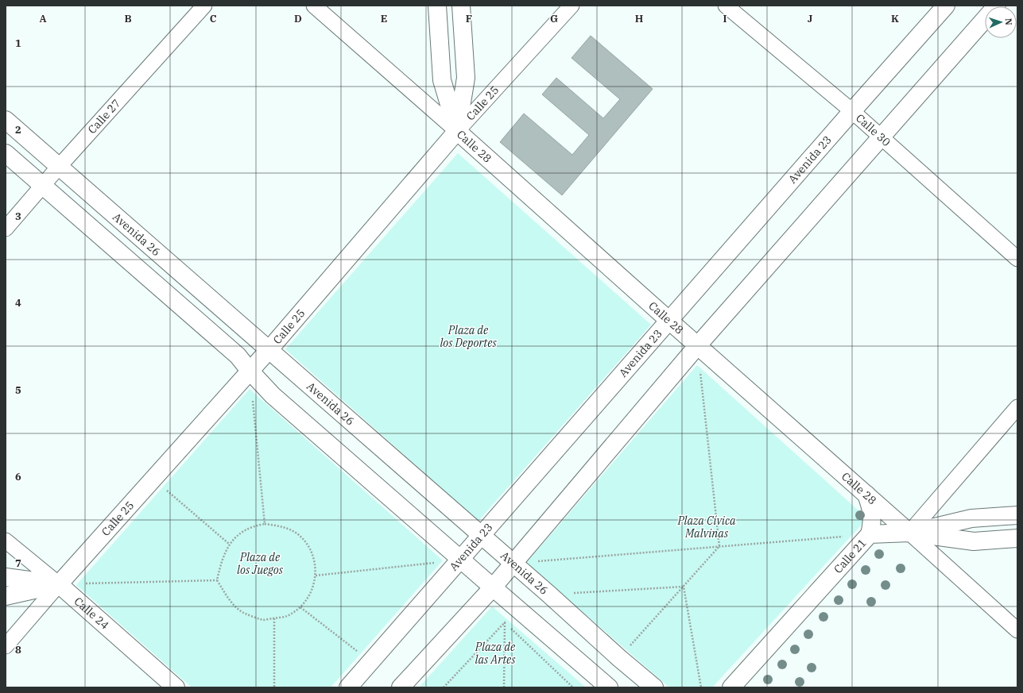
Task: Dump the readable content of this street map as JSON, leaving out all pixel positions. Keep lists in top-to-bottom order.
{
  "streets": {
    "main road": [
      "Calle 25",
      "Calle 28",
      "Avenida 23",
      "Avenida 26",
      "Calle 21",
      "Calle 24"
    ],
    "street": ["Calle 27", "Calle 30"]
  },
  "crossings": [
    ["Calle 25", "Calle 28"],
    ["Calle 25", "Avenida 26"],
    ["Calle 25", "Calle 24"],
    ["Calle 27", "Avenida 26"],
    ["Calle 30", "Avenida 23"],
    ["Calle 28", "Avenida 23"],
    ["Calle 28", "Calle 21"],
    ["Avenida 23", "Avenida 26"]
  ],
  "parks": [
    "Plaza de los Deportes",
    "Plaza Cívica Malvinas",
    "Plaza de los Juegos",
    "Plaza de las Artes"
  ],
  "north": "right",
  "grid": {
    "columns": [
      "A",
      "B",
      "C",
      "D",
      "E",
      "F",
      "G",
      "H",
      "I",
      "J",
      "K"
    ],
    "rows": [
      "1",
      "2",
      "3",
      "4",
      "5",
      "6",
      "7",
      "8"
    ]
  }
}
